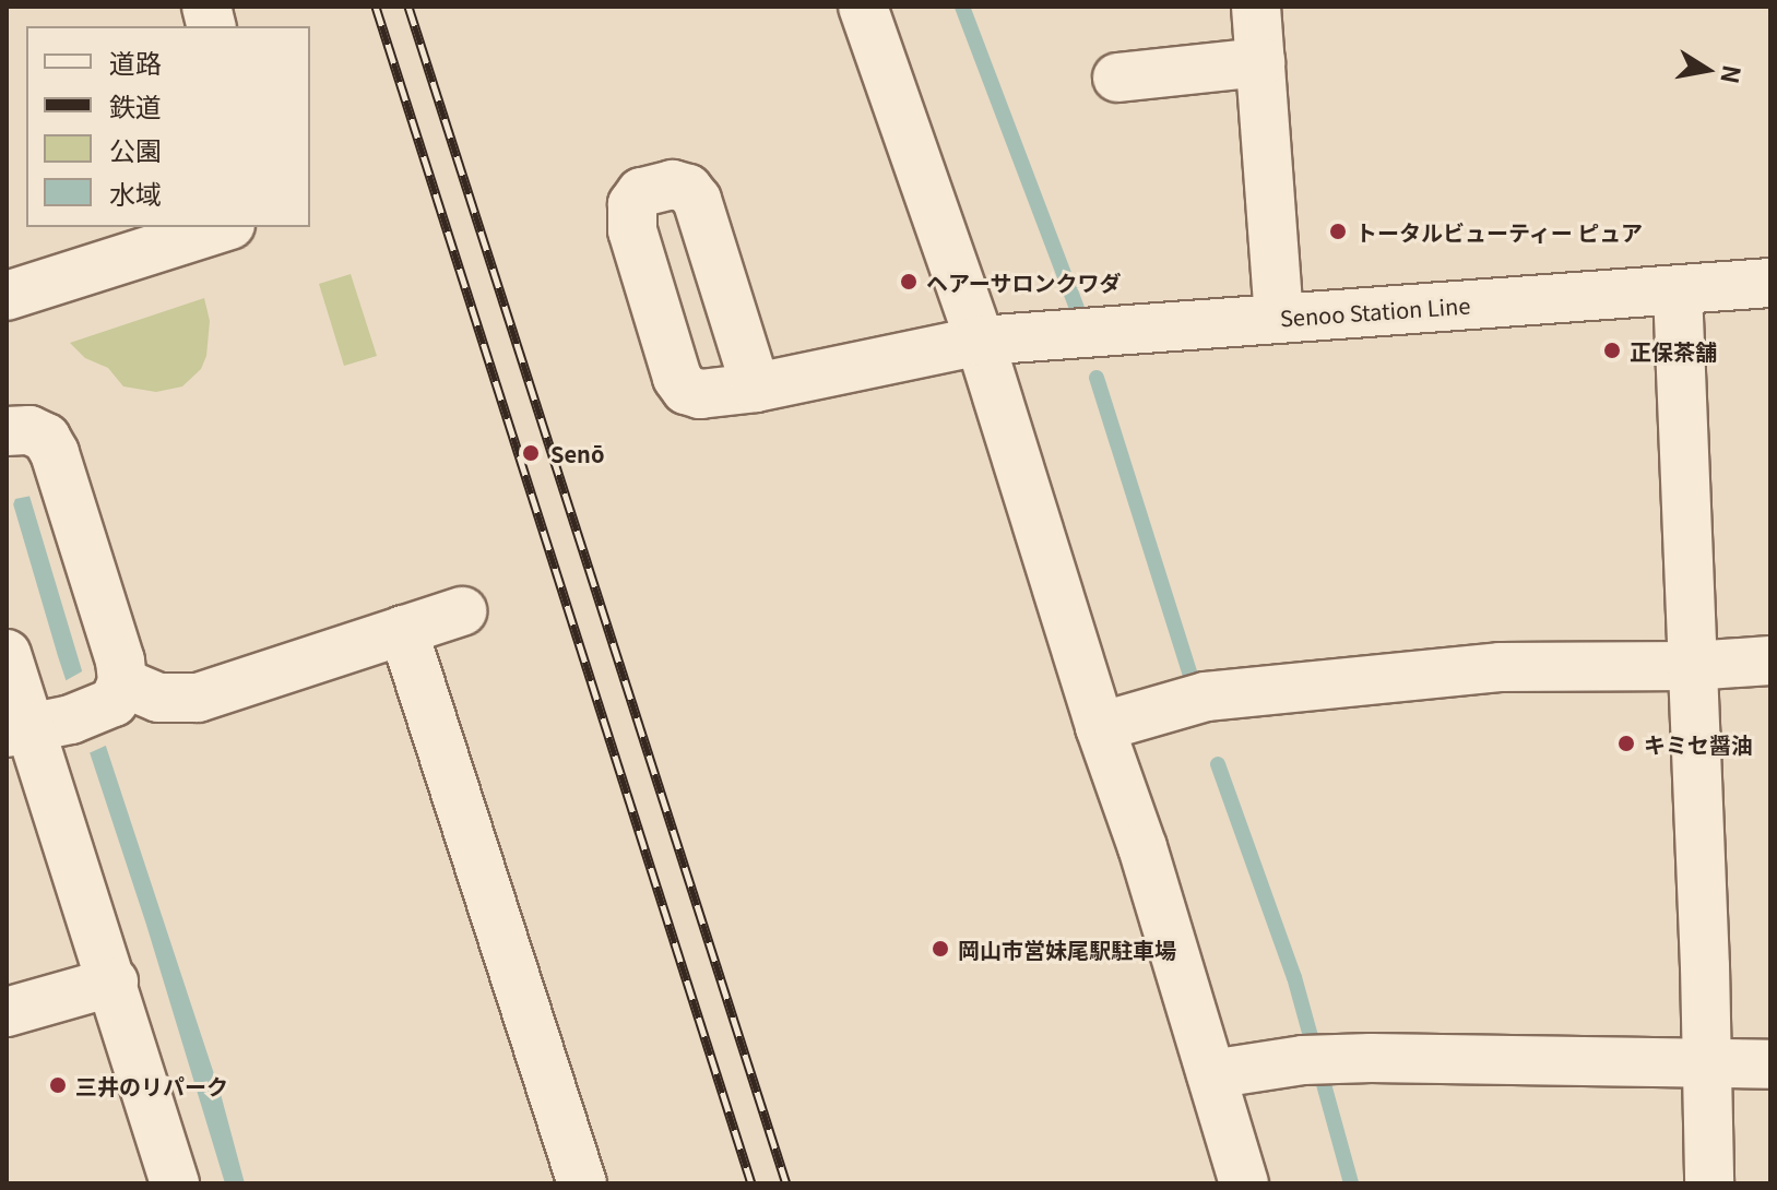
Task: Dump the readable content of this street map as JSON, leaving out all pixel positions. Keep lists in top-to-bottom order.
{
  "streets": {
    "street": ["Senoo Station Line"]
  },
  "places": [
    "トータルビューティー ピュア",
    "ヘアーサロンクワダ",
    "正保茶舗",
    "Senō",
    "キミセ醤油",
    "岡山市営妹尾駅駐車場",
    "三井のリパーク"
  ],
  "legend": [
    "道路",
    "鉄道",
    "公園",
    "水域"
  ],
  "north": "right"
}
